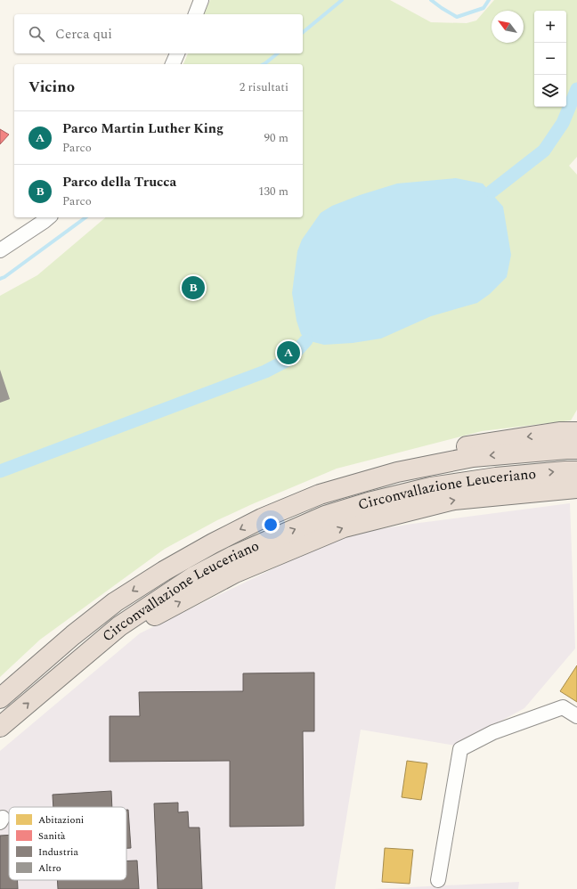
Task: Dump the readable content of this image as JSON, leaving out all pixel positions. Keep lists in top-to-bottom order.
{
  "streets": {
    "highway": ["Circonvallazione Leuceriano"]
  },
  "legend": [
    "Abitazioni",
    "Sanità",
    "Industria",
    "Altro"
  ],
  "north": "top left",
  "page": {
    "map_buttons": ["+", "−"],
    "search": "Cerca qui",
    "heading": ["Vicino", "2 risultati"],
    "list": [
      {
        "mark": "A",
        "name": "Parco Martin Luther King",
        "note": "Parco",
        "value": "90 m"
      },
      {
        "mark": "B",
        "name": "Parco della Trucca",
        "note": "Parco",
        "value": "130 m"
      }
    ],
    "pins": ["B", "A"]
  }
}
